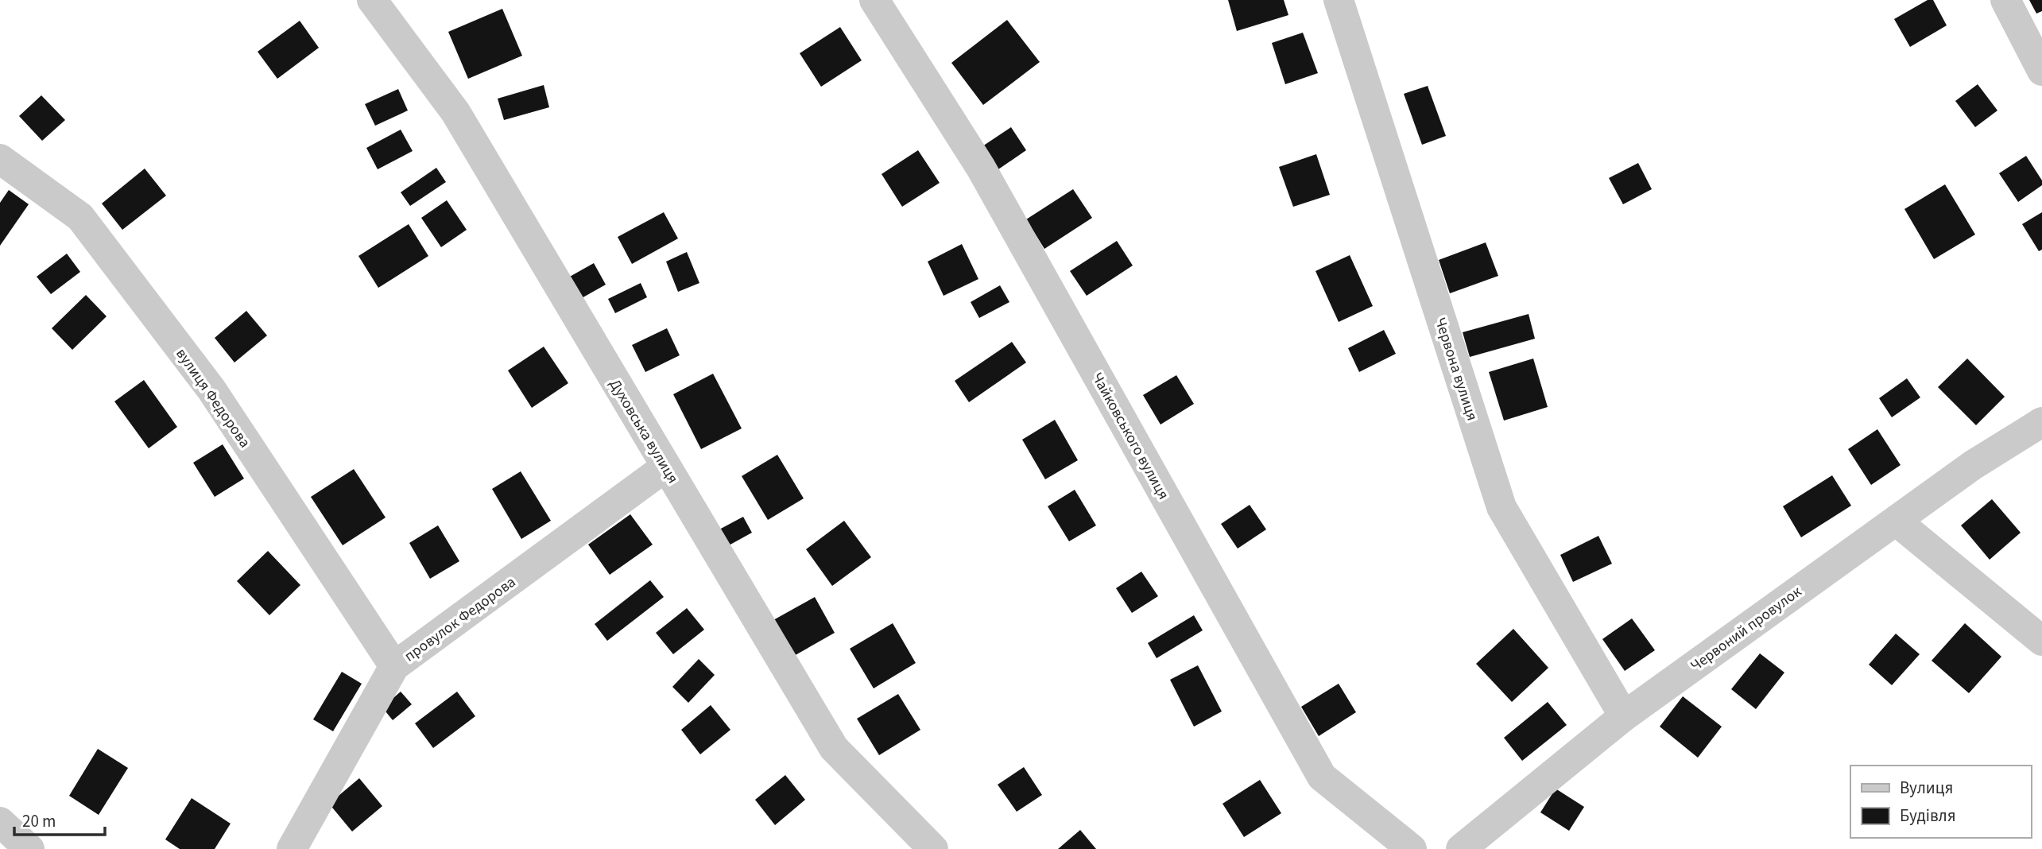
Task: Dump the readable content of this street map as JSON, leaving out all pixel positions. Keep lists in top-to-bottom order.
{
  "streets": {
    "street": [
      "Червона вулиця",
      "вулиця Федорова",
      "Духовська вулиця",
      "Чайковського вулиця",
      "провулок Федорова",
      "Червоний провулок"
    ]
  },
  "crossings": [
    ["Червона вулиця", "Червоний провулок"],
    ["вулиця Федорова", "провулок Федорова"],
    ["Духовська вулиця", "провулок Федорова"]
  ],
  "legend": ["Вулиця", "Будівля"],
  "scale_bar": "20 m"
}
